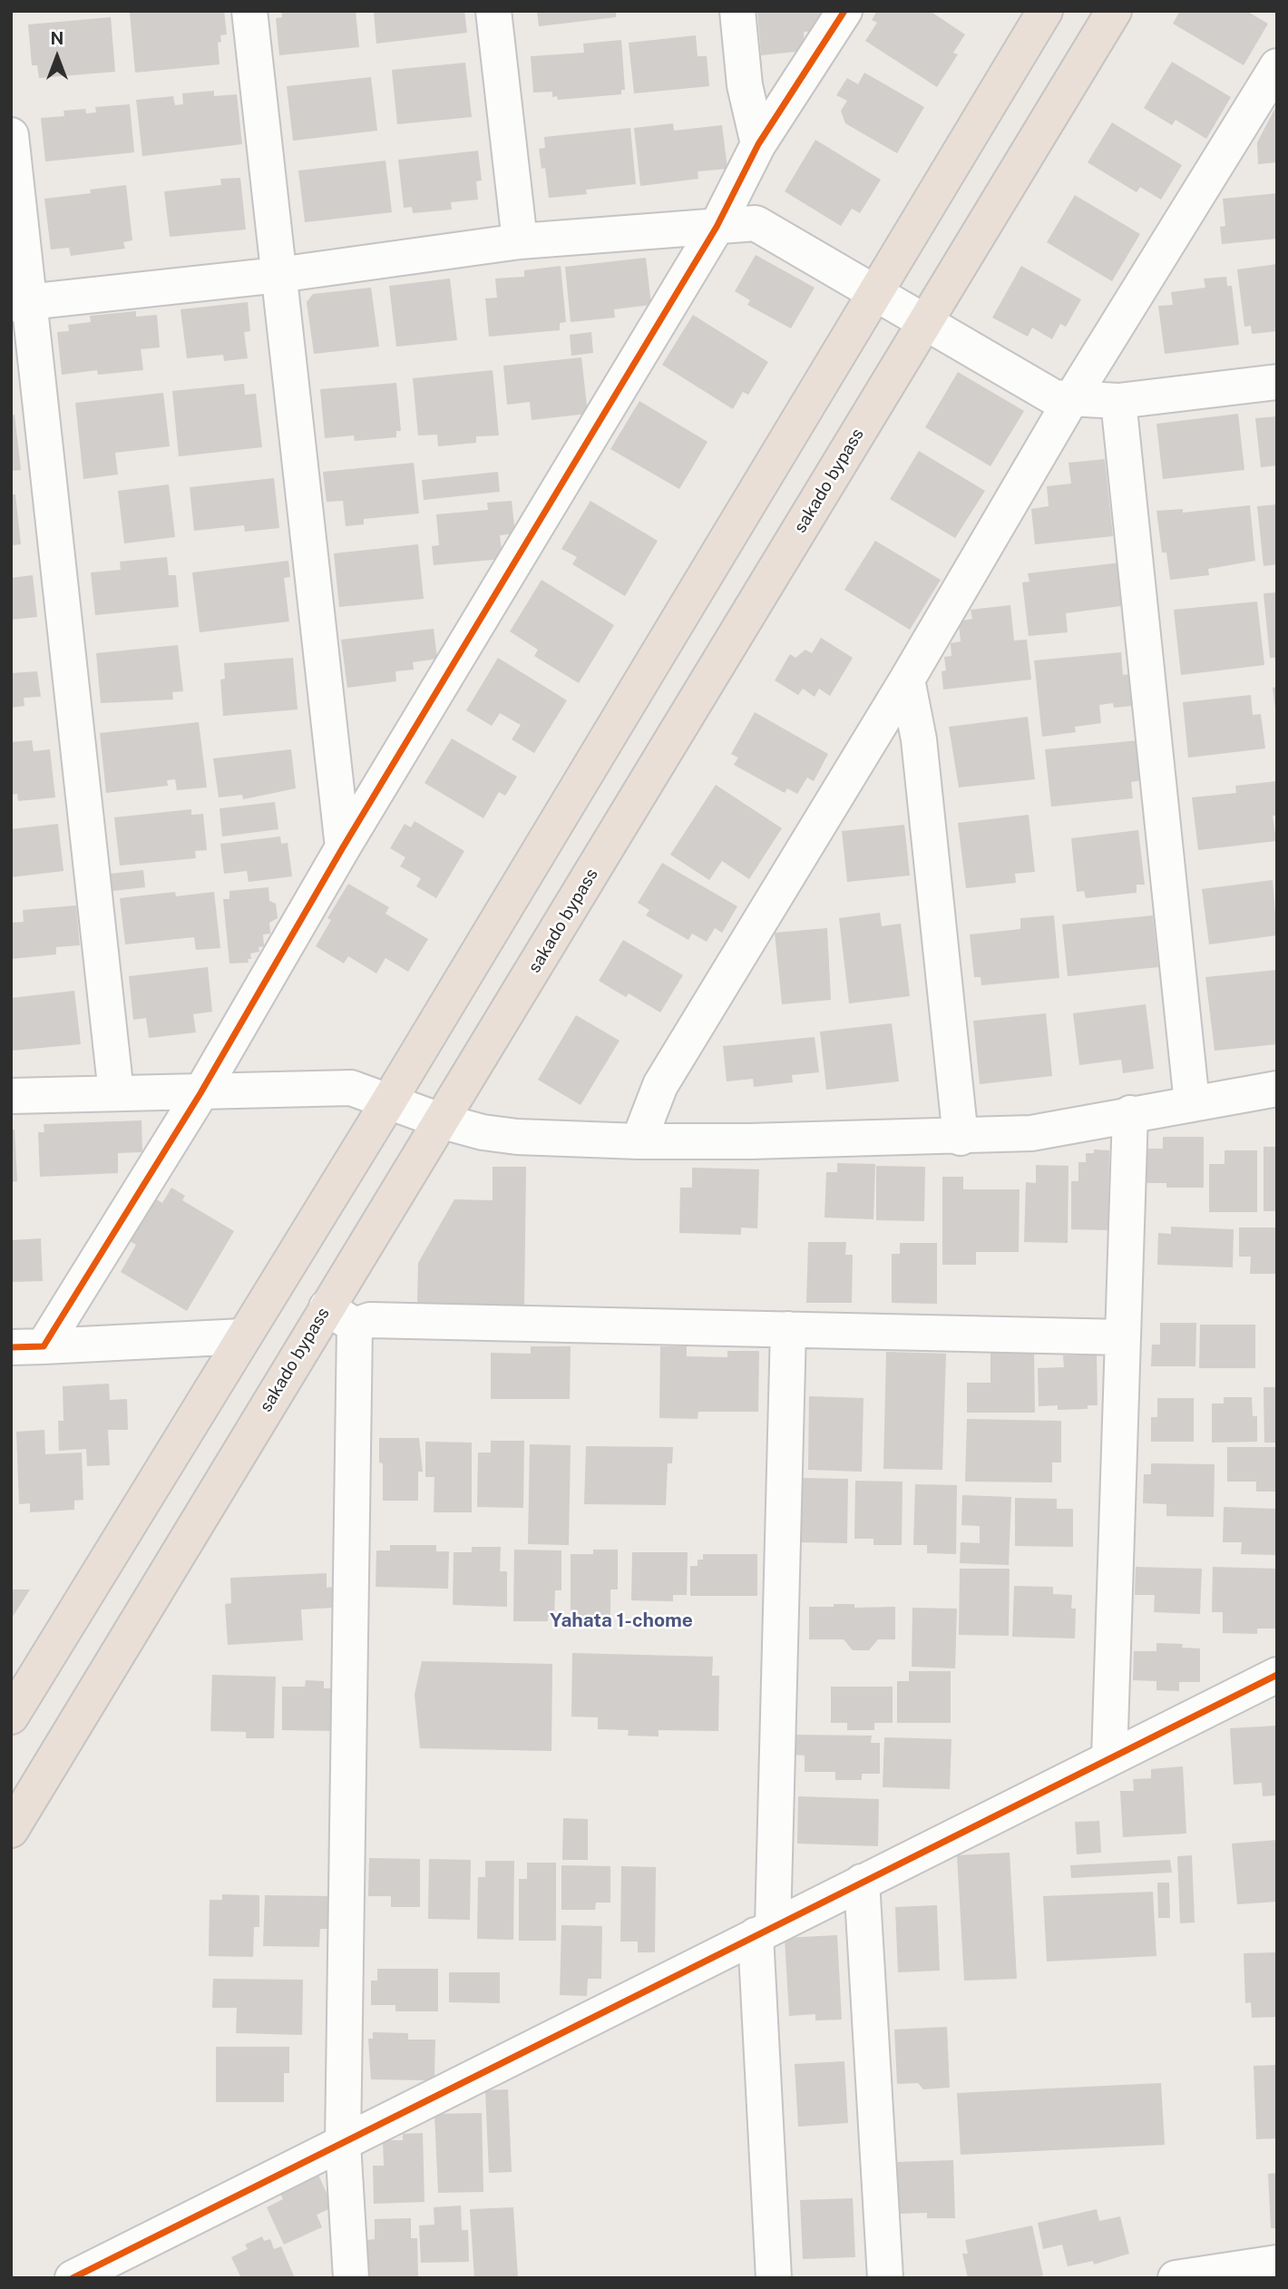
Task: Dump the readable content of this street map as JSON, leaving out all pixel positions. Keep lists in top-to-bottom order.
{
  "streets": {
    "highway": ["sakado bypass"]
  },
  "districts": ["Yahata 1-chome"],
  "north": "top"
}
